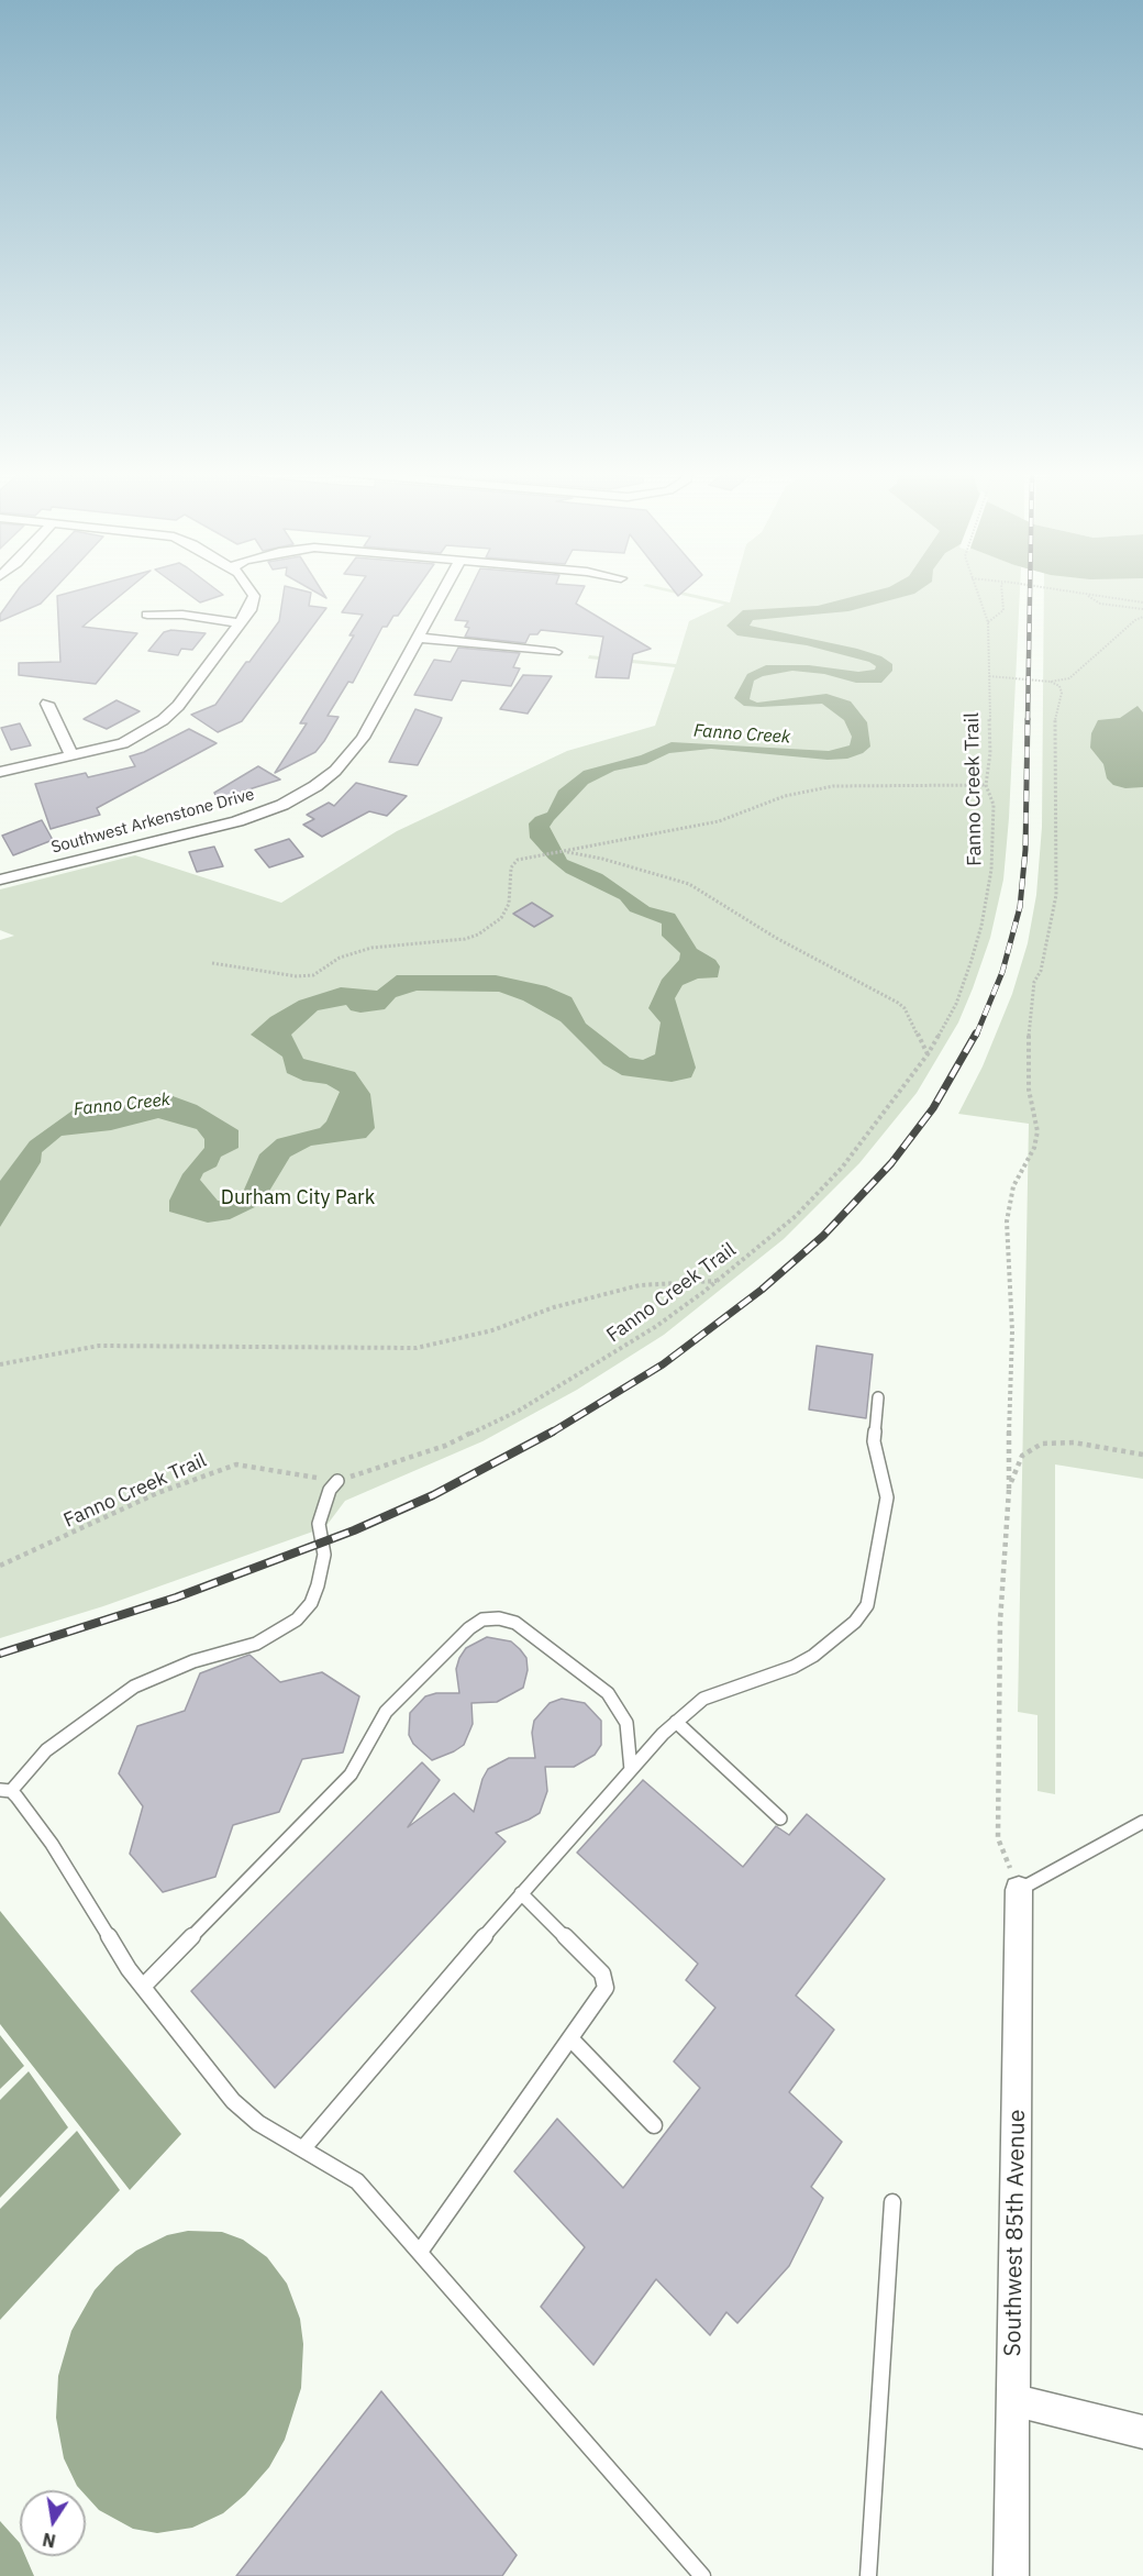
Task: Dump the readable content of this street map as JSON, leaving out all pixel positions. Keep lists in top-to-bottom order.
{
  "streets": {
    "street": ["Southwest Arkenstone Drive", "Southwest 85th Avenue"],
    "path": ["Fanno Creek Trail"]
  },
  "water": ["Fanno Creek"],
  "parks": ["Durham City Park"],
  "north": "bottom"
}
